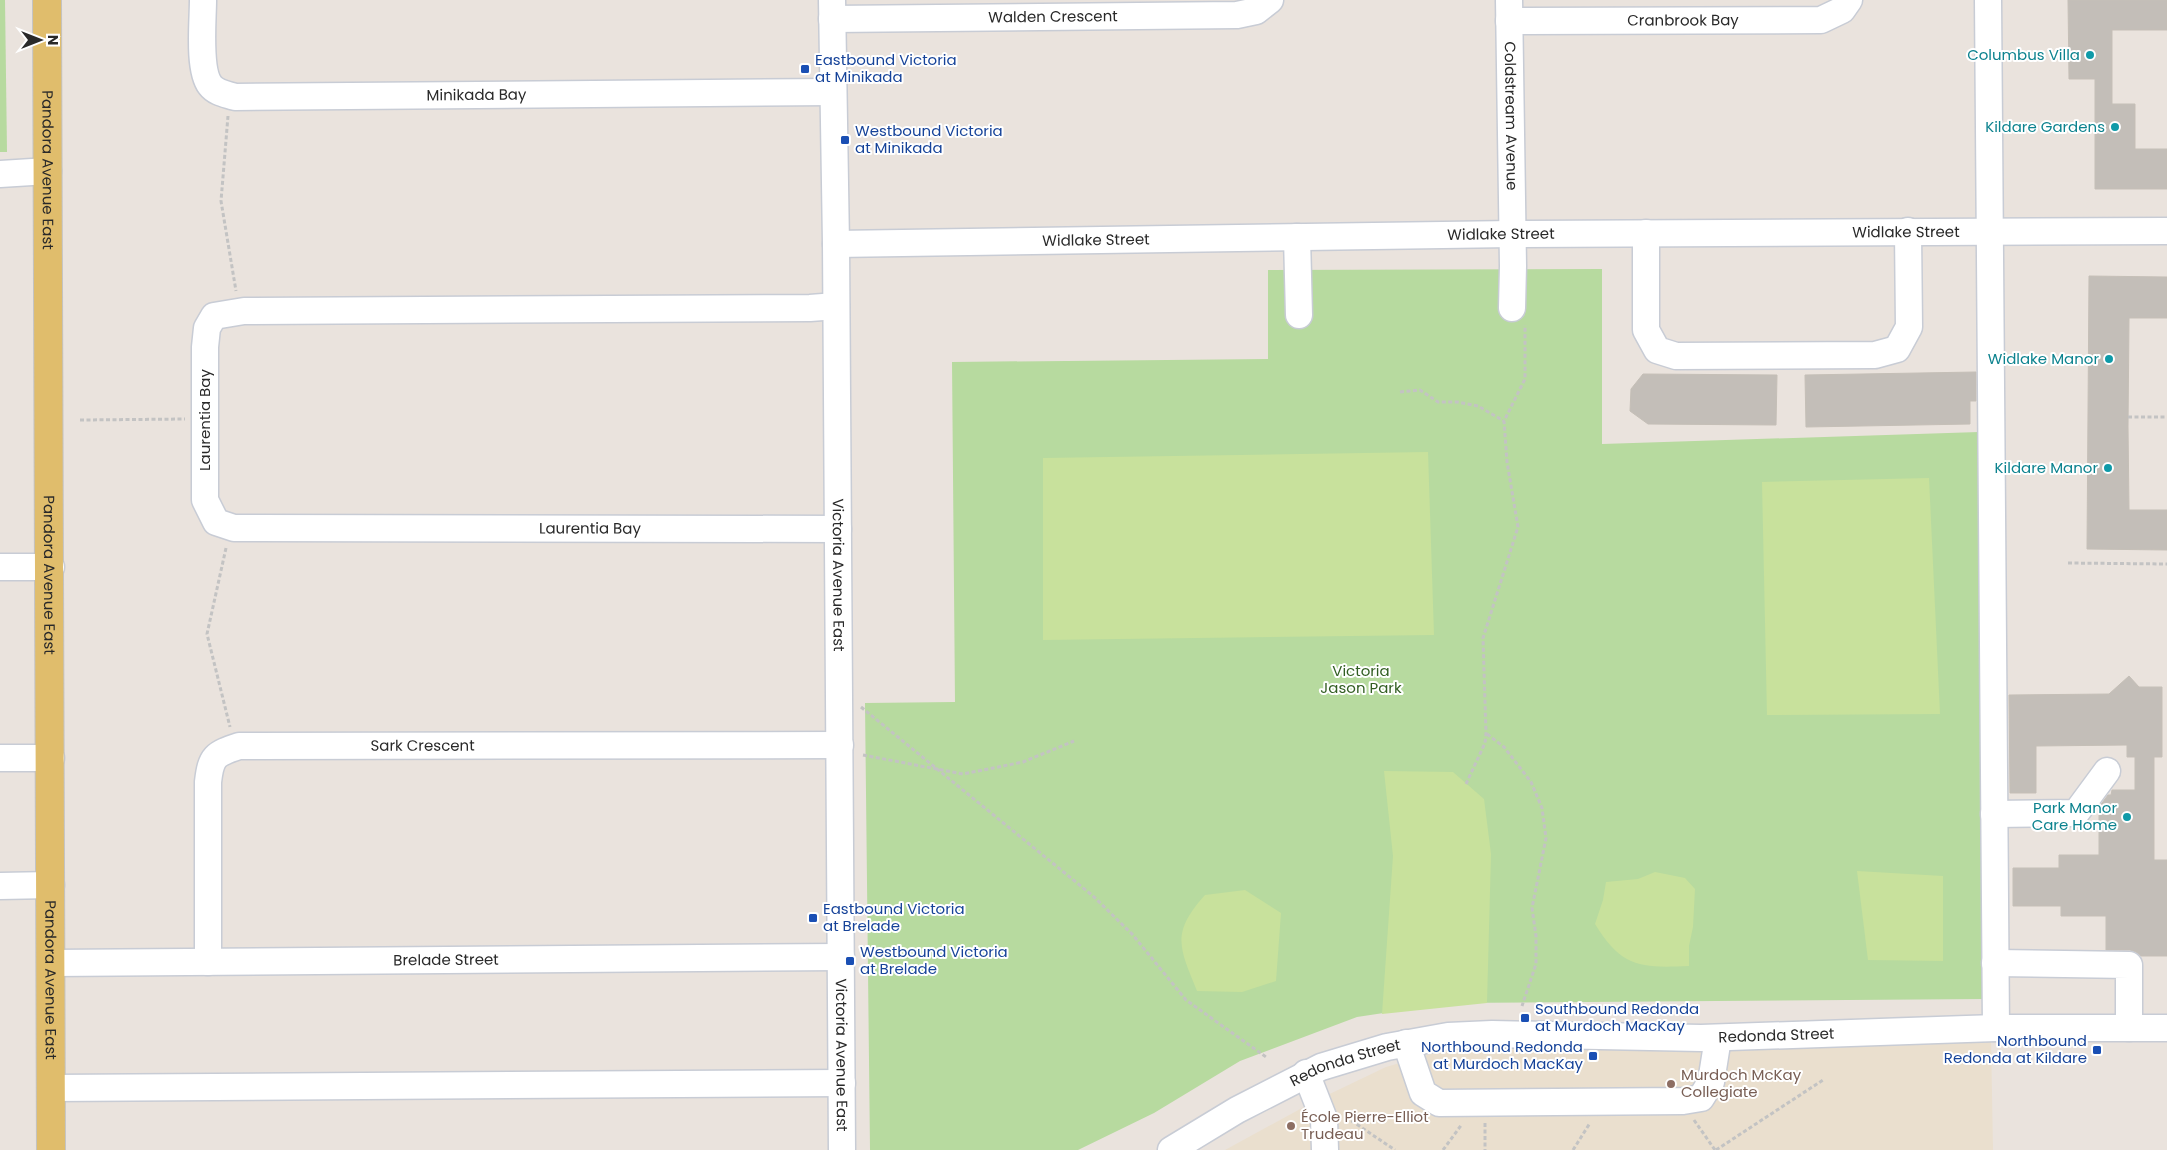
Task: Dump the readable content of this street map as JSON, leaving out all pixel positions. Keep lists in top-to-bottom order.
{
  "streets": {
    "main road": ["Pandora Avenue East"],
    "street": [
      "Walden Crescent",
      "Cranbrook Bay",
      "Minikada Bay",
      "Coldstream Avenue",
      "Widlake Street",
      "Laurentia Bay",
      "Victoria Avenue East",
      "Sark Crescent",
      "Brelade Street",
      "Redonda Street"
    ]
  },
  "crossings": [
    ["Walden Crescent", "Victoria Avenue East"],
    ["Cranbrook Bay", "Coldstream Avenue"],
    ["Minikada Bay", "Victoria Avenue East"],
    ["Coldstream Avenue", "Widlake Street"],
    ["Pandora Avenue East", "Brelade Street"],
    ["Widlake Street", "Victoria Avenue East"],
    ["Laurentia Bay", "Victoria Avenue East"],
    ["Victoria Avenue East", "Sark Crescent"],
    ["Victoria Avenue East", "Brelade Street"],
    ["Sark Crescent", "Brelade Street"]
  ],
  "parks": ["Victoria Jason Park"],
  "places": {
    "other": [
      "Columbus Villa",
      "Kildare Gardens",
      "Widlake Manor",
      "Kildare Manor",
      "Park Manor Care Home",
      "Murdoch McKay Collegiate",
      "École Pierre-Elliot Trudeau"
    ],
    "transit": [
      "Eastbound Victoria at Minikada",
      "Westbound Victoria at Minikada",
      "Eastbound Victoria at Brelade",
      "Westbound Victoria at Brelade",
      "Southbound Redonda at Murdoch MacKay",
      "Northbound Redonda at Kildare",
      "Northbound Redonda at Murdoch MacKay"
    ]
  },
  "north": "right"
}
